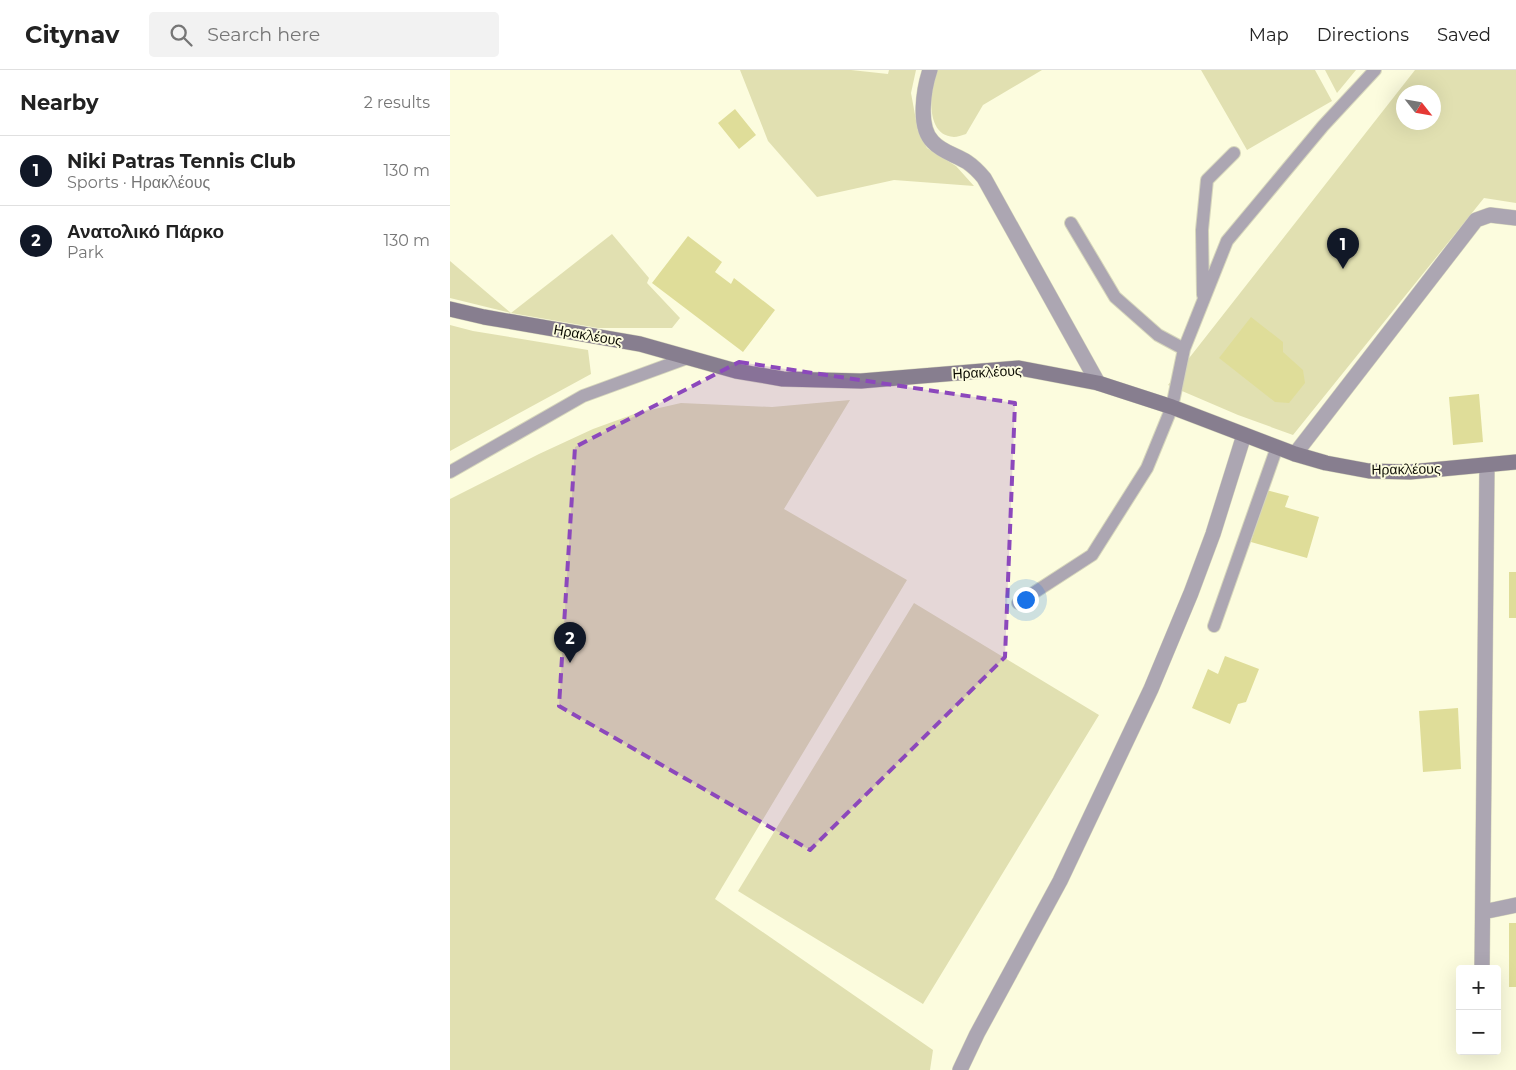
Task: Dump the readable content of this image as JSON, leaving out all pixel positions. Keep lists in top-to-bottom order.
{
  "streets": {
    "street": ["Ηρακλέους"]
  },
  "north": "bottom right",
  "page": {
    "header": "Citynav",
    "search": "Search here",
    "nav": ["Map", "Directions", "Saved"],
    "heading": ["Nearby", "2 results"],
    "list": [
      {
        "mark": "1",
        "name": "Niki Patras Tennis Club",
        "note": "Sports · Ηρακλέους",
        "value": "130 m"
      },
      {
        "mark": "2",
        "name": "Ανατολικό Πάρκο",
        "note": "Park",
        "value": "130 m"
      }
    ],
    "pins": ["1", "2"],
    "map_buttons": ["+", "−"]
  }
}
